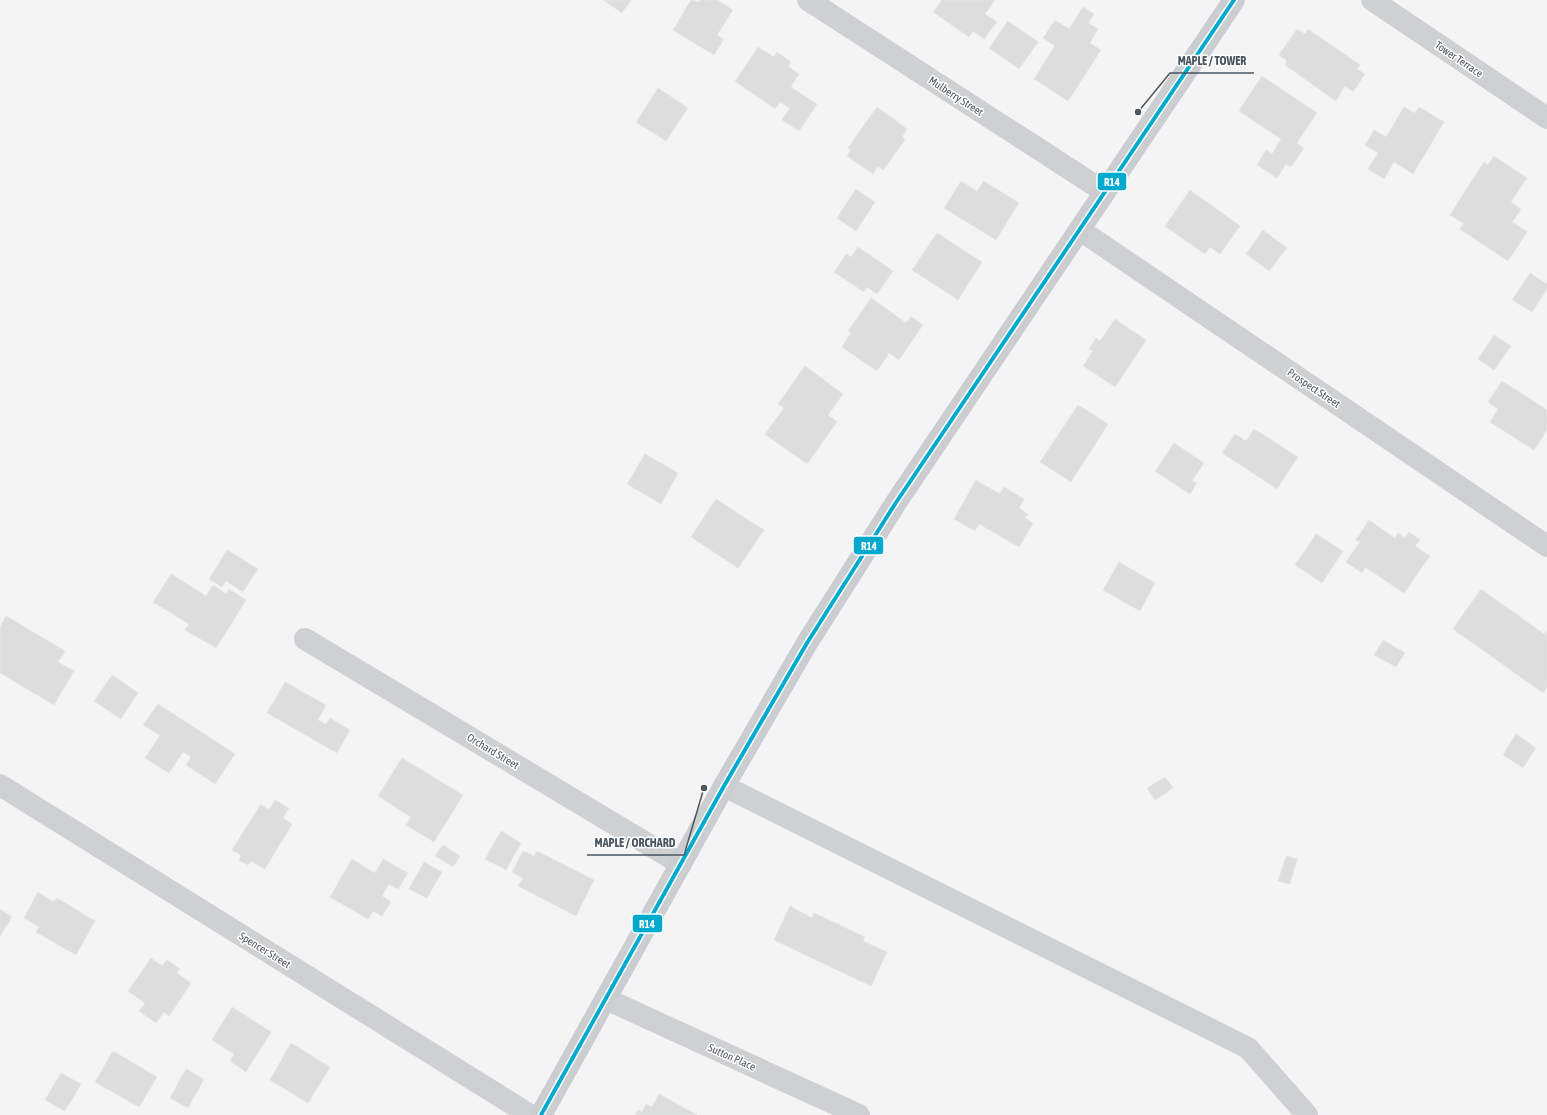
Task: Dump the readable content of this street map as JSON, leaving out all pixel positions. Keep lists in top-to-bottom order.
{
  "streets": {
    "street": [
      "Tower Terrace",
      "Mulberry Street",
      "Prospect Street",
      "Orchard Street",
      "Spencer Street",
      "Sutton Place"
    ]
  },
  "places": ["MAPLE / TOWER", "MAPLE / ORCHARD"],
  "lines": ["transit line R14"]
}
